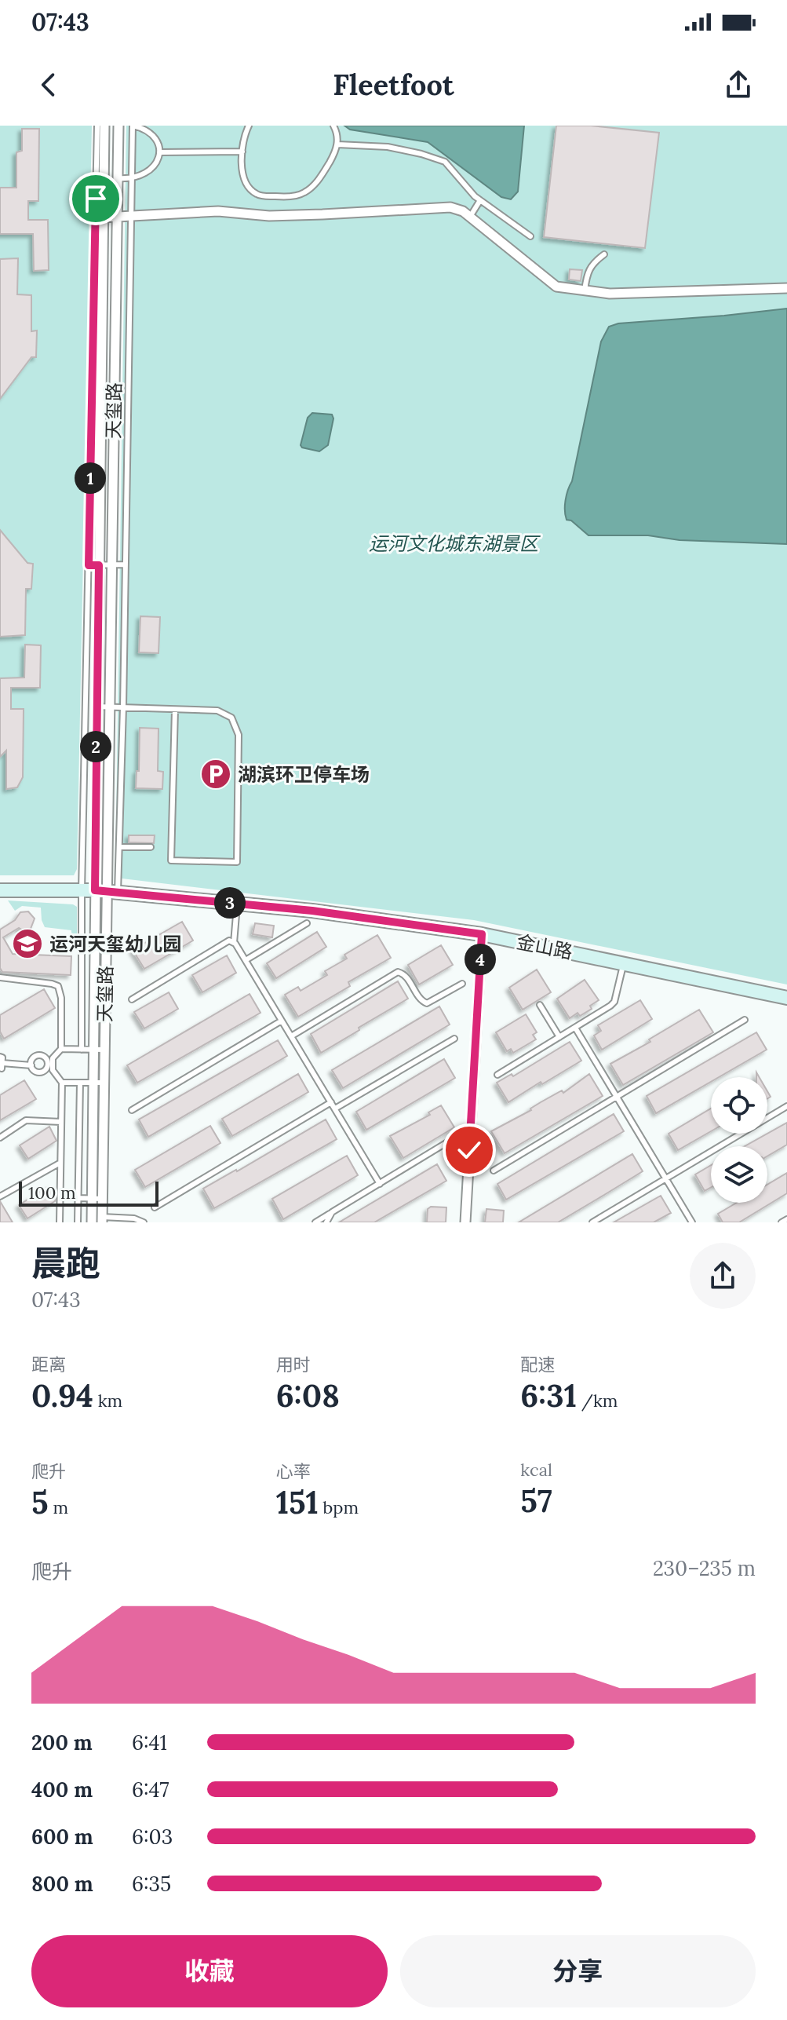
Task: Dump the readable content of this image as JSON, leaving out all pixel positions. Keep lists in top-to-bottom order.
{
  "streets": {
    "street": ["天玺路", "金山路"]
  },
  "crossings": [
    ["天玺路", "金山路"]
  ],
  "parks": ["运河文化城东湖景区"],
  "places": {
    "parking": ["湖滨环卫停车场"],
    "school or university": ["运河天玺幼儿园"]
  },
  "scale_bar": "100 m",
  "page": {
    "status": "07:43",
    "header": "Fleetfoot",
    "pins": [
      "1",
      "2",
      "3",
      "4"
    ],
    "scale": "100 m",
    "heading": ["晨跑", "07:43"],
    "stats": [
      ["距离", "0.94 km"],
      ["用时", "6:08"],
      ["配速", "6:31 /km"],
      ["爬升", "5 m"],
      ["心率", "151 bpm"],
      ["kcal", "57"]
    ],
    "chart": ["爬升", "230–235 m"],
    "list": [
      {
        "name": "200 m",
        "note": "6:41"
      },
      {
        "name": "400 m",
        "note": "6:47"
      },
      {
        "name": "600 m",
        "note": "6:03"
      },
      {
        "name": "800 m",
        "note": "6:35"
      }
    ],
    "buttons": ["收藏", "分享"]
  }
}
